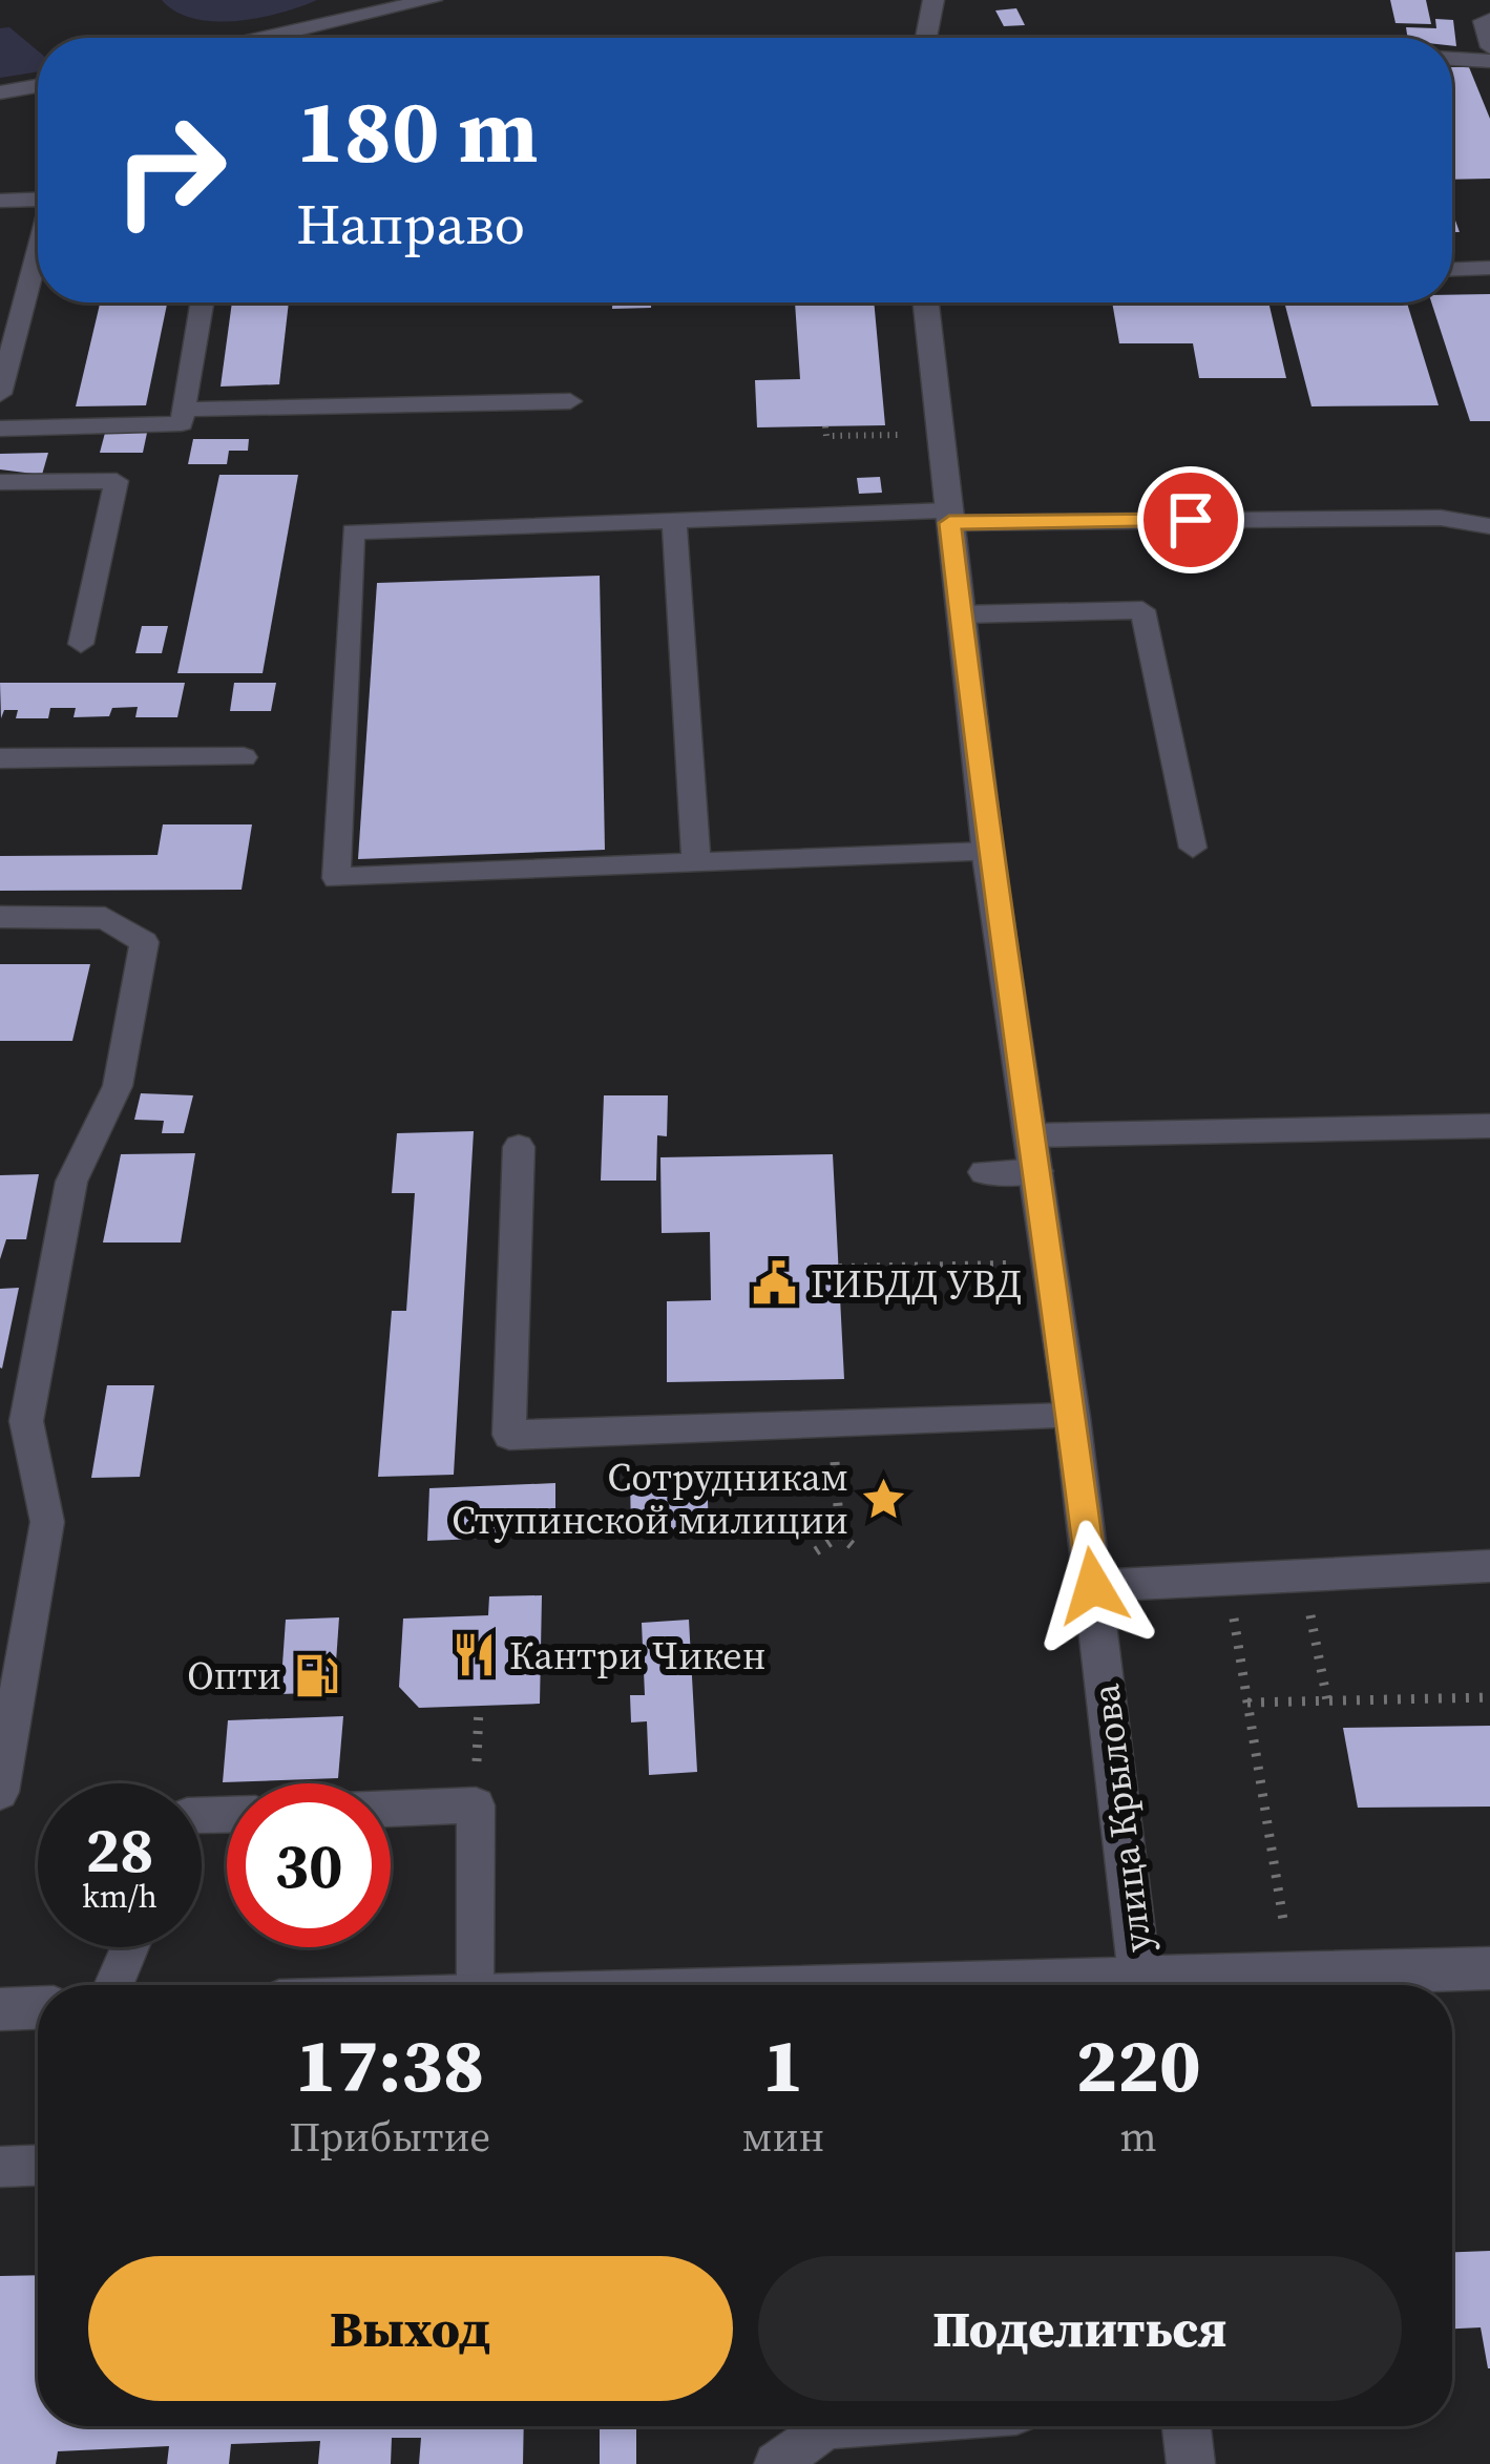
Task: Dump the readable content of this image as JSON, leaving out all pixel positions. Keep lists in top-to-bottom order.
{
  "streets": {
    "street": ["улица Крылова"]
  },
  "places": {
    "public building": ["ГИБДД УВД"],
    "place": ["Сотрудникам Ступинской милиции"],
    "restaurant": ["Кантри Чикен"],
    "fuel station": ["Опти"]
  },
  "page": {
    "turn": ["180 m", "Направо"],
    "speed": "28 km/h",
    "limit": "30",
    "eta": [
      "17:38",
      "Прибытие",
      "1",
      "мин",
      "220",
      "m"
    ],
    "buttons": ["Выход", "Поделиться"]
  }
}
